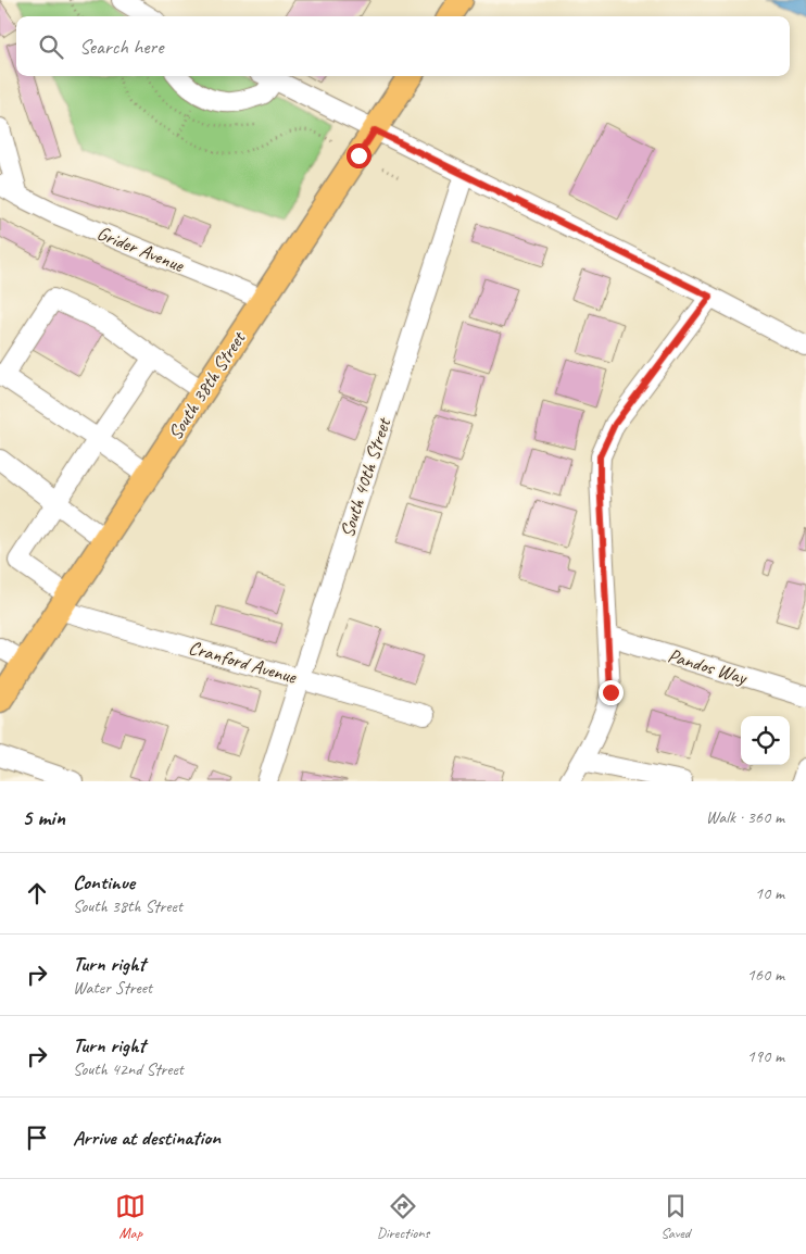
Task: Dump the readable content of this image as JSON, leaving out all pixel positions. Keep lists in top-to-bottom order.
{
  "streets": {
    "main road": ["South 38th Street"],
    "street": [
      "Grider Avenue",
      "South 40th Street",
      "Cranford Avenue",
      "Pandos Way"
    ]
  },
  "crossings": [
    ["Grider Avenue", "South 38th Street"],
    ["South 38th Street", "Cranford Avenue"],
    ["South 40th Street", "Cranford Avenue"]
  ],
  "page": {
    "search": "Search here",
    "heading": ["5 min", "Walk · 360 m"],
    "list": [
      ["Continue", "South 38th Street", "10 m"],
      ["Turn right", "Water Street", "160 m"],
      ["Turn right", "South 42nd Street", "190 m"],
      "Arrive at destination"
    ],
    "nav": ["Map", "Directions", "Saved"]
  }
}
